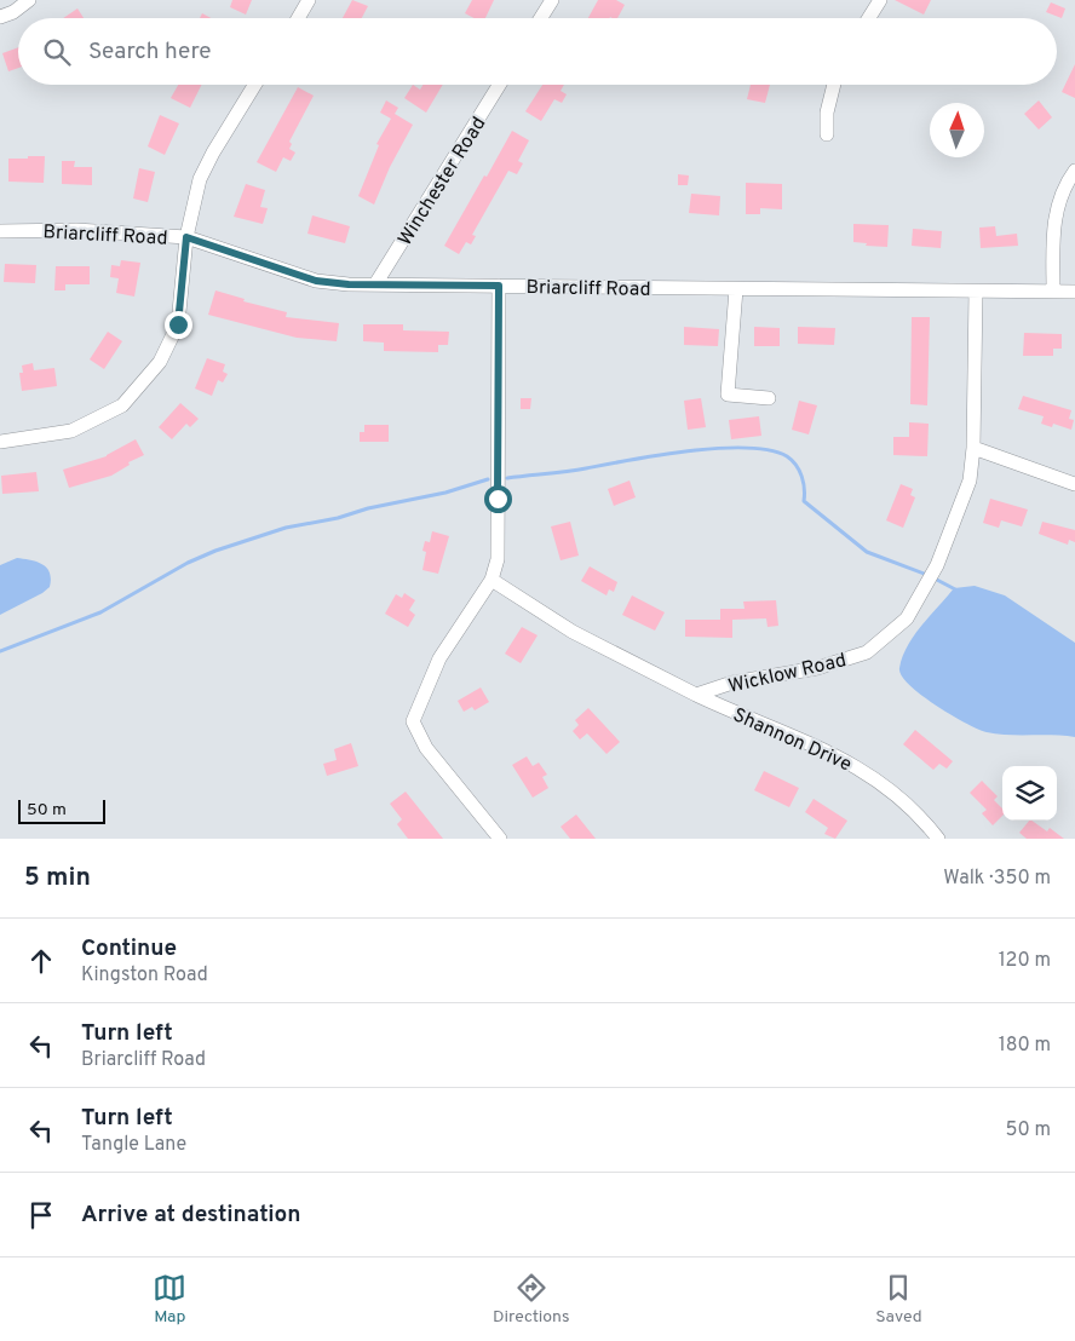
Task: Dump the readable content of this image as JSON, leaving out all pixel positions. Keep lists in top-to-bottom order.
{
  "streets": {
    "street": [
      "Winchester Road",
      "Briarcliff Road",
      "Wicklow Road",
      "Shannon Drive"
    ]
  },
  "crossings": [
    ["Winchester Road", "Briarcliff Road"],
    ["Briarcliff Road", "Wicklow Road"],
    ["Wicklow Road", "Shannon Drive"]
  ],
  "scale_bar": "50 m",
  "north": "top",
  "page": {
    "search": "Search here",
    "scale": "50 m",
    "heading": ["5 min", "Walk · 350 m"],
    "list": [
      ["Continue", "Kingston Road", "120 m"],
      ["Turn left", "Briarcliff Road", "180 m"],
      ["Turn left", "Tangle Lane", "50 m"],
      "Arrive at destination"
    ],
    "nav": ["Map", "Directions", "Saved"]
  }
}
